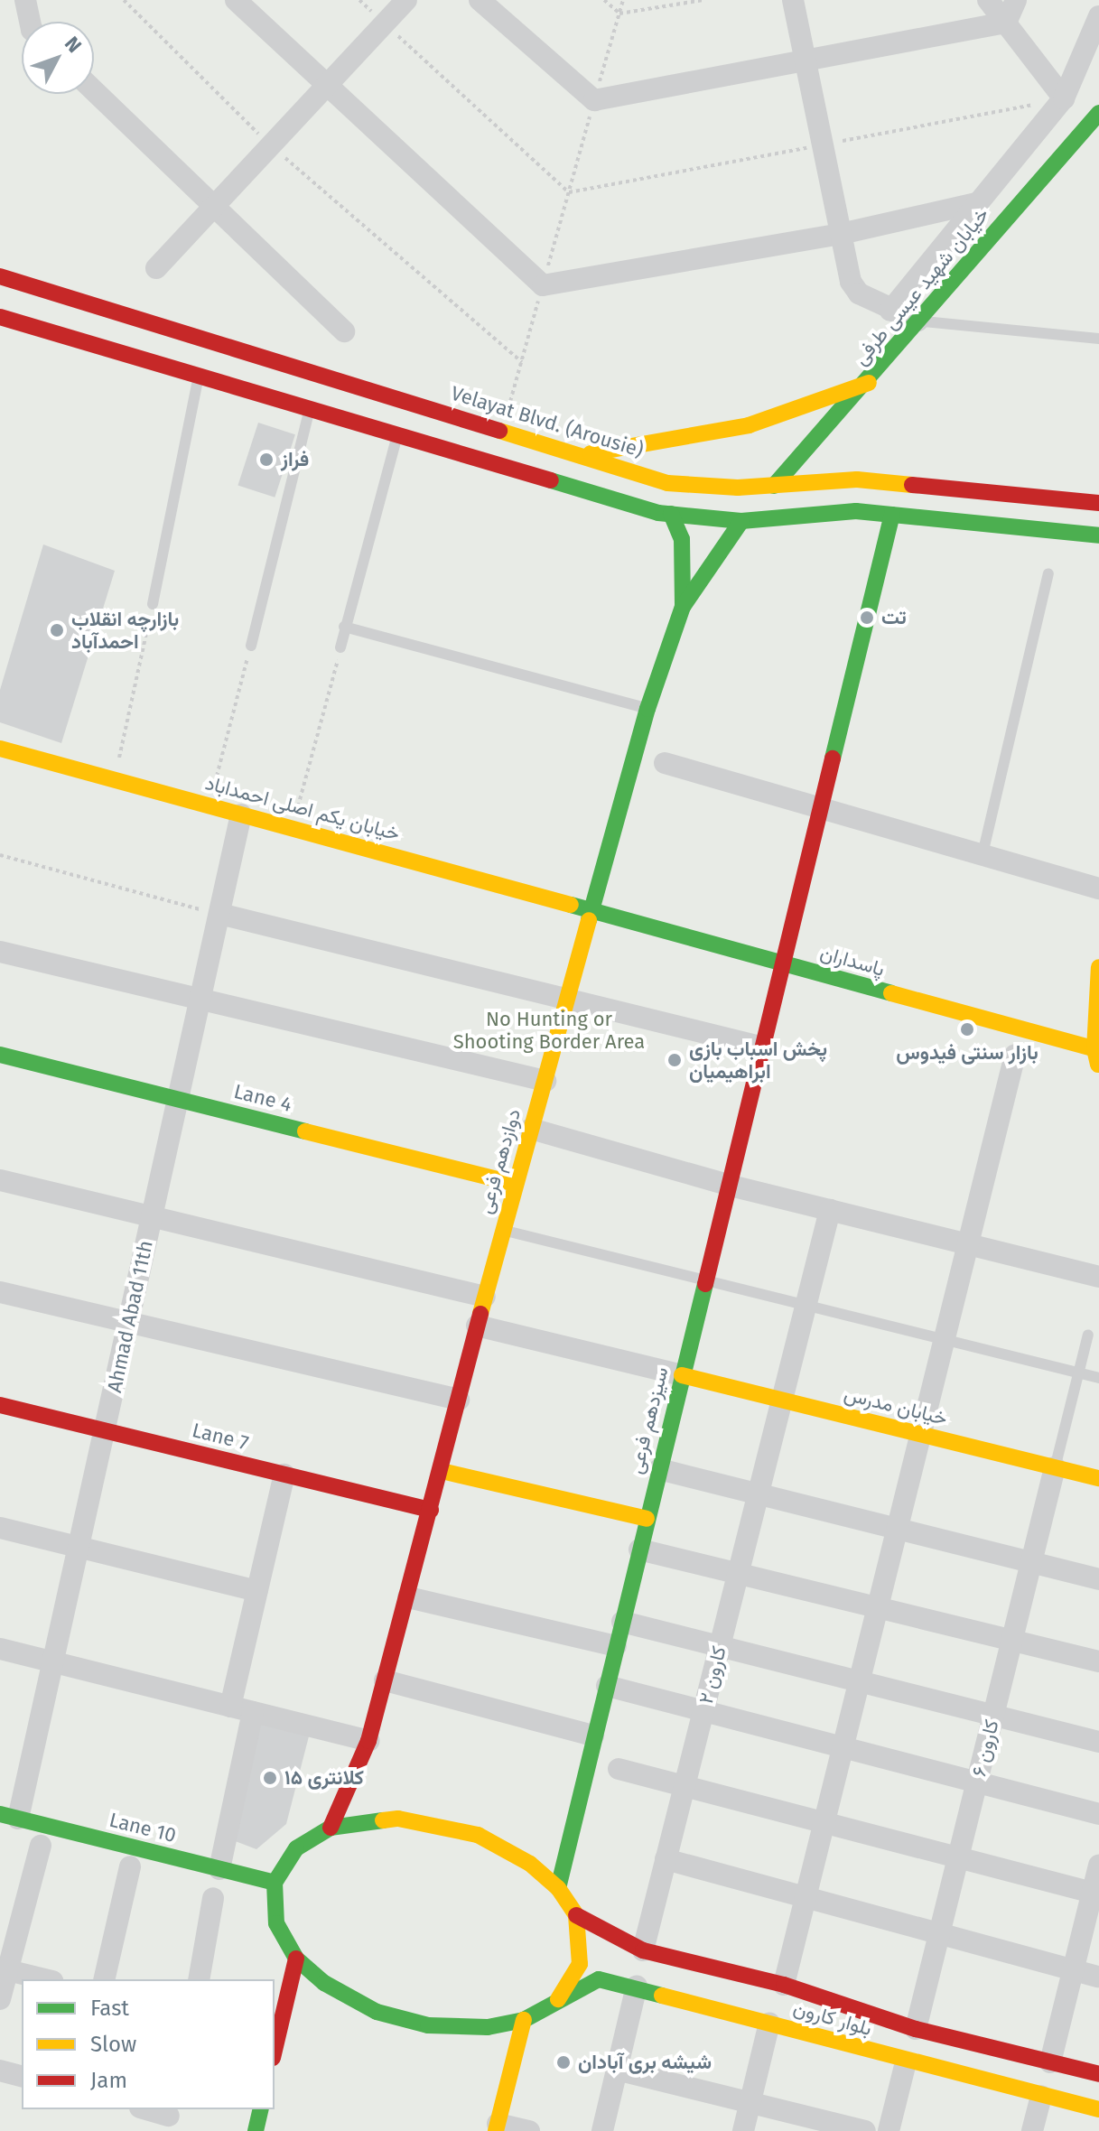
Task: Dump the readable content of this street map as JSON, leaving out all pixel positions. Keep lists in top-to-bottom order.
{
  "streets": {
    "street": [
      "خیابان شهید عیسی طرفی",
      "Velayat Blvd. (Arousie)",
      "خیابان یکم اصلی احمداباد",
      "پاسداران",
      "Lane 4",
      "دوازدهم فرعی",
      "Ahmad Abad 11th",
      "خیابان مدرس",
      "سیزدهم فرعی",
      "Lane 7",
      "کارون ۲",
      "کارون ۶",
      "Lane 10",
      "بلوار کارون"
    ]
  },
  "crossings": [
    ["خیابان شهید عیسی طرفی", "Velayat Blvd. (Arousie)"],
    ["خیابان شهید عیسی طرفی", "دوازدهم فرعی"],
    ["خیابان یکم اصلی احمداباد", "پاسداران"],
    ["خیابان یکم اصلی احمداباد", "دوازدهم فرعی"],
    ["خیابان یکم اصلی احمداباد", "Ahmad Abad 11th"],
    ["پاسداران", "دوازدهم فرعی"],
    ["پاسداران", "سیزدهم فرعی"],
    ["Lane 4", "دوازدهم فرعی"],
    ["Lane 4", "Ahmad Abad 11th"],
    ["دوازدهم فرعی", "Lane 7"],
    ["Ahmad Abad 11th", "Lane 7"],
    ["Ahmad Abad 11th", "Lane 10"],
    ["خیابان مدرس", "سیزدهم فرعی"],
    ["خیابان مدرس", "کارون ۲"],
    ["خیابان مدرس", "کارون ۶"],
    ["کارون ۲", "بلوار کارون"],
    ["کارون ۶", "بلوار کارون"]
  ],
  "parks": ["No Hunting or Shooting Border Area"],
  "places": [
    "فراز",
    "تت",
    "بازارچه انقلاب احمدآباد",
    "بازار سنتی فیدوس",
    "پخش اسباب بازی ابراهیمیان",
    "کلانتری ۱۵",
    "شیشه بری آبادان"
  ],
  "legend": ["Fast", "Slow", "Jam"],
  "north": "top right"
}
